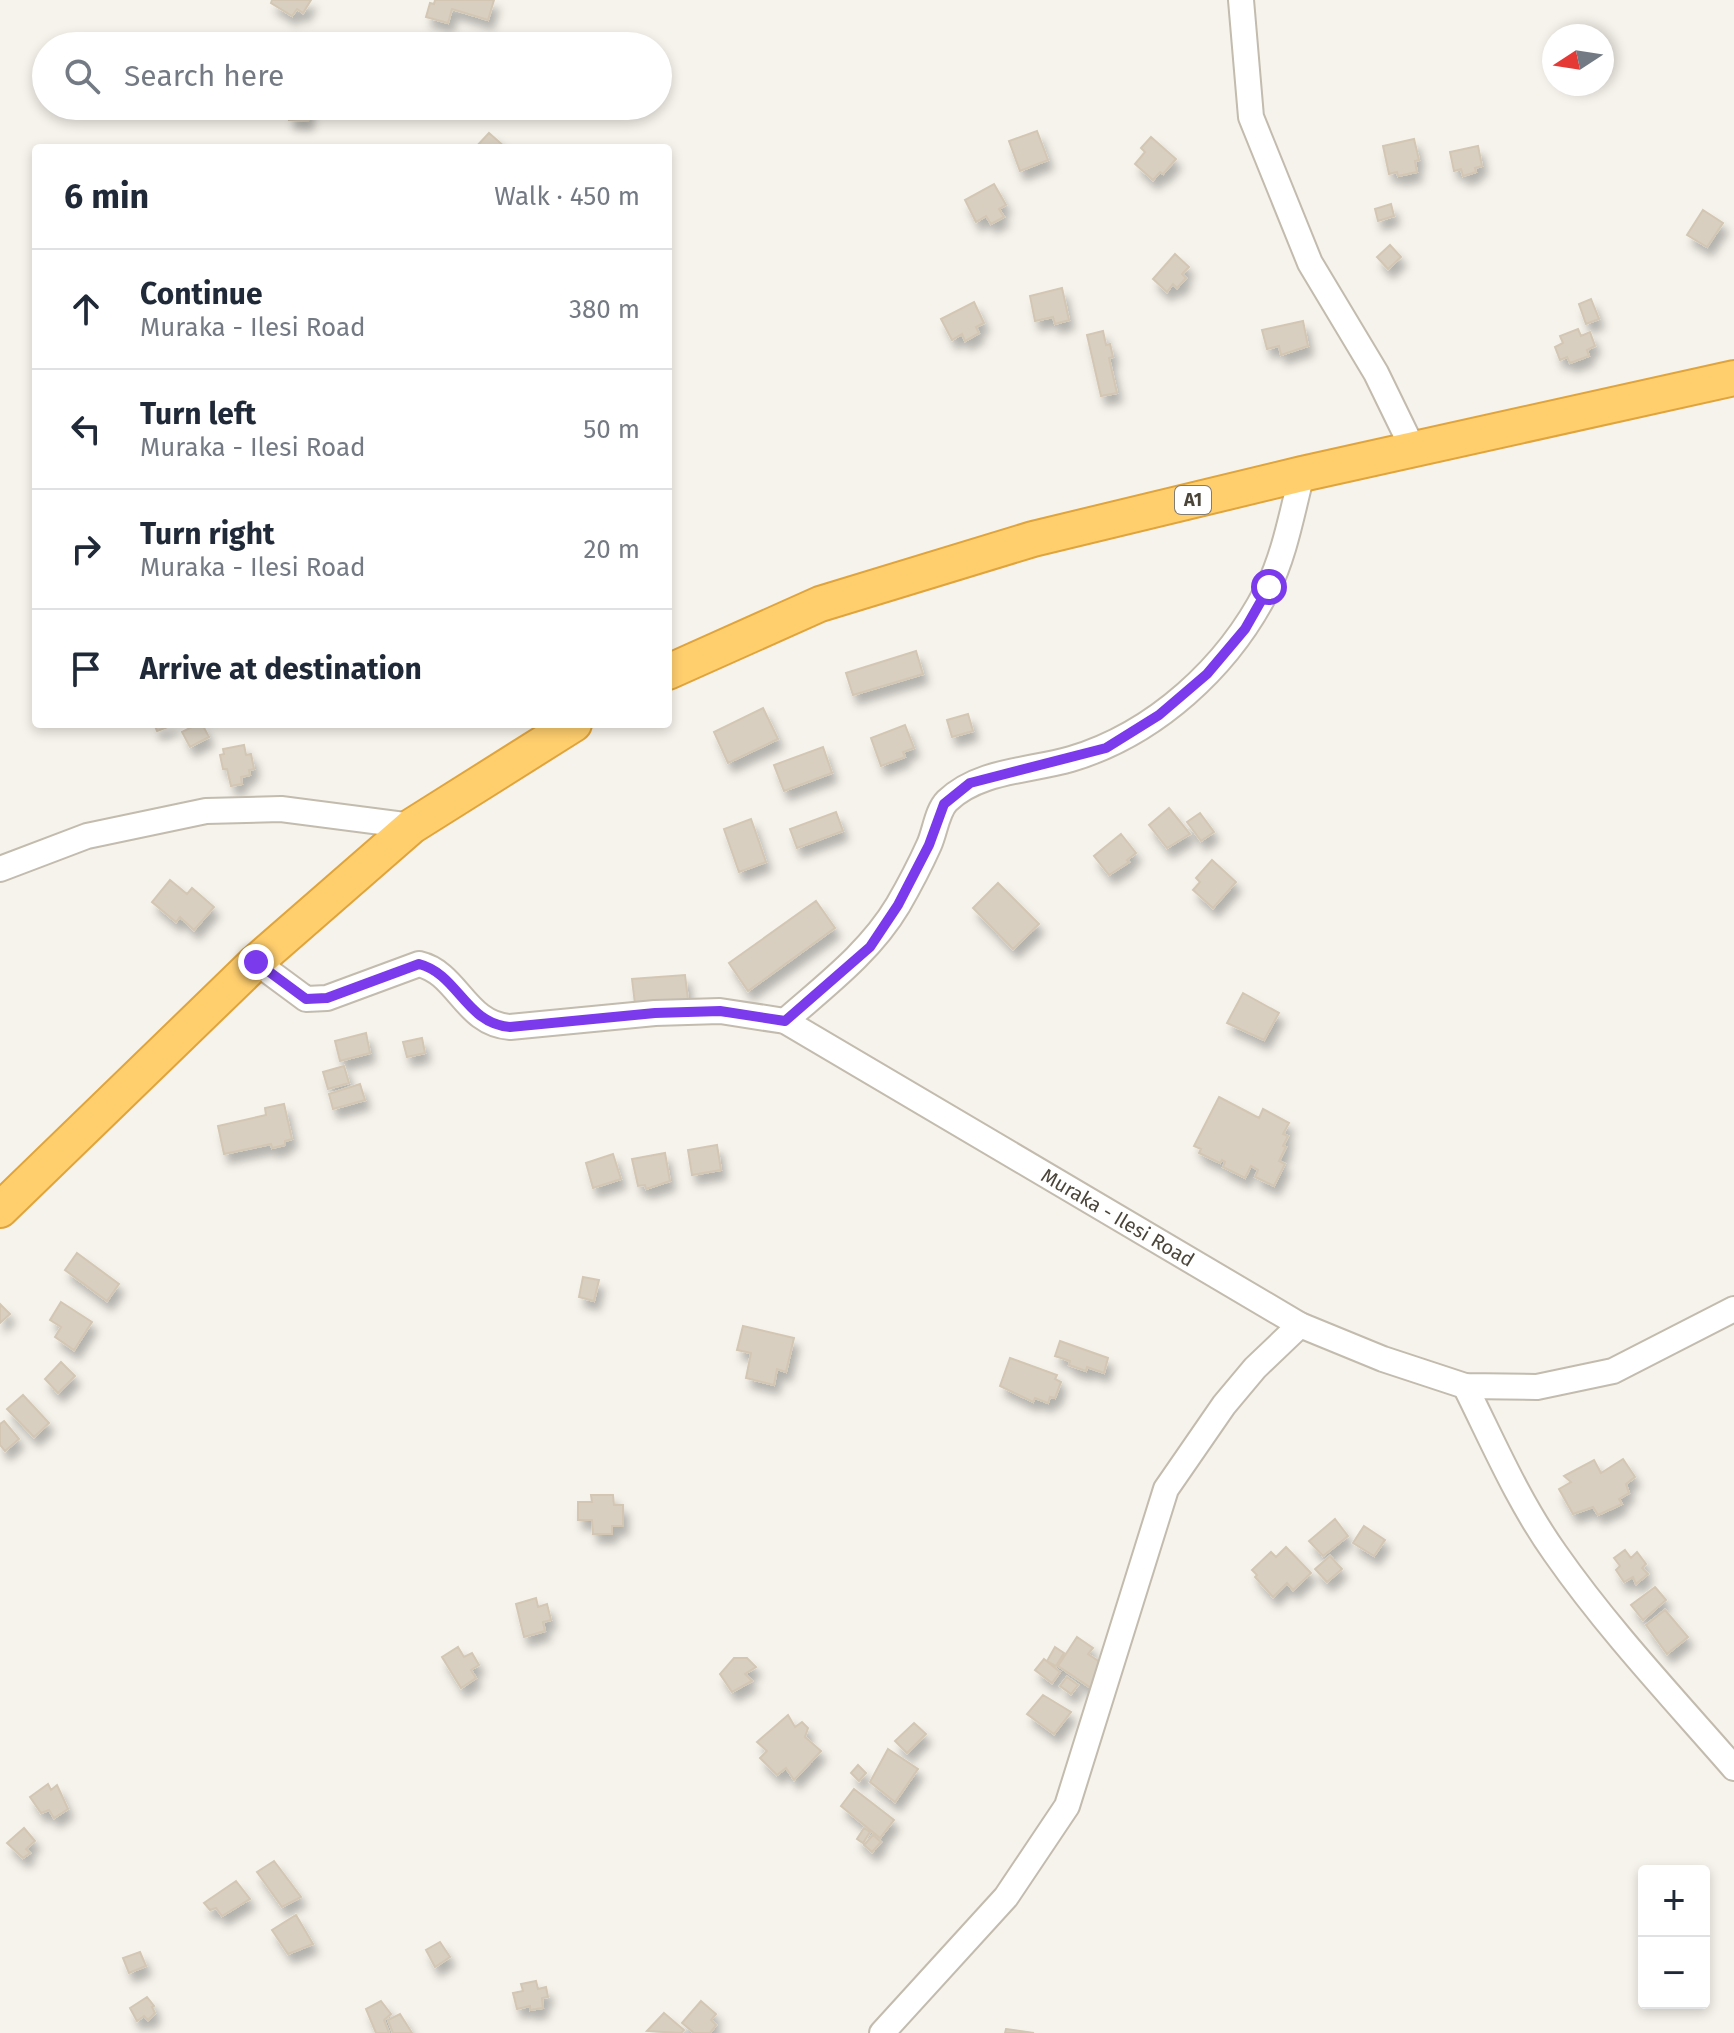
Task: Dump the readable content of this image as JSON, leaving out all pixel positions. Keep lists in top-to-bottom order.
{
  "streets": {
    "highway": ["A1"],
    "street": ["Muraka - Ilesi Road"]
  },
  "north": "left",
  "page": {
    "search": "Search here",
    "heading": ["6 min", "Walk · 450 m"],
    "list": [
      ["Continue", "Muraka - Ilesi Road", "380 m"],
      ["Turn left", "Muraka - Ilesi Road", "50 m"],
      ["Turn right", "Muraka - Ilesi Road", "20 m"],
      "Arrive at destination"
    ],
    "map_buttons": ["+", "−"]
  }
}
